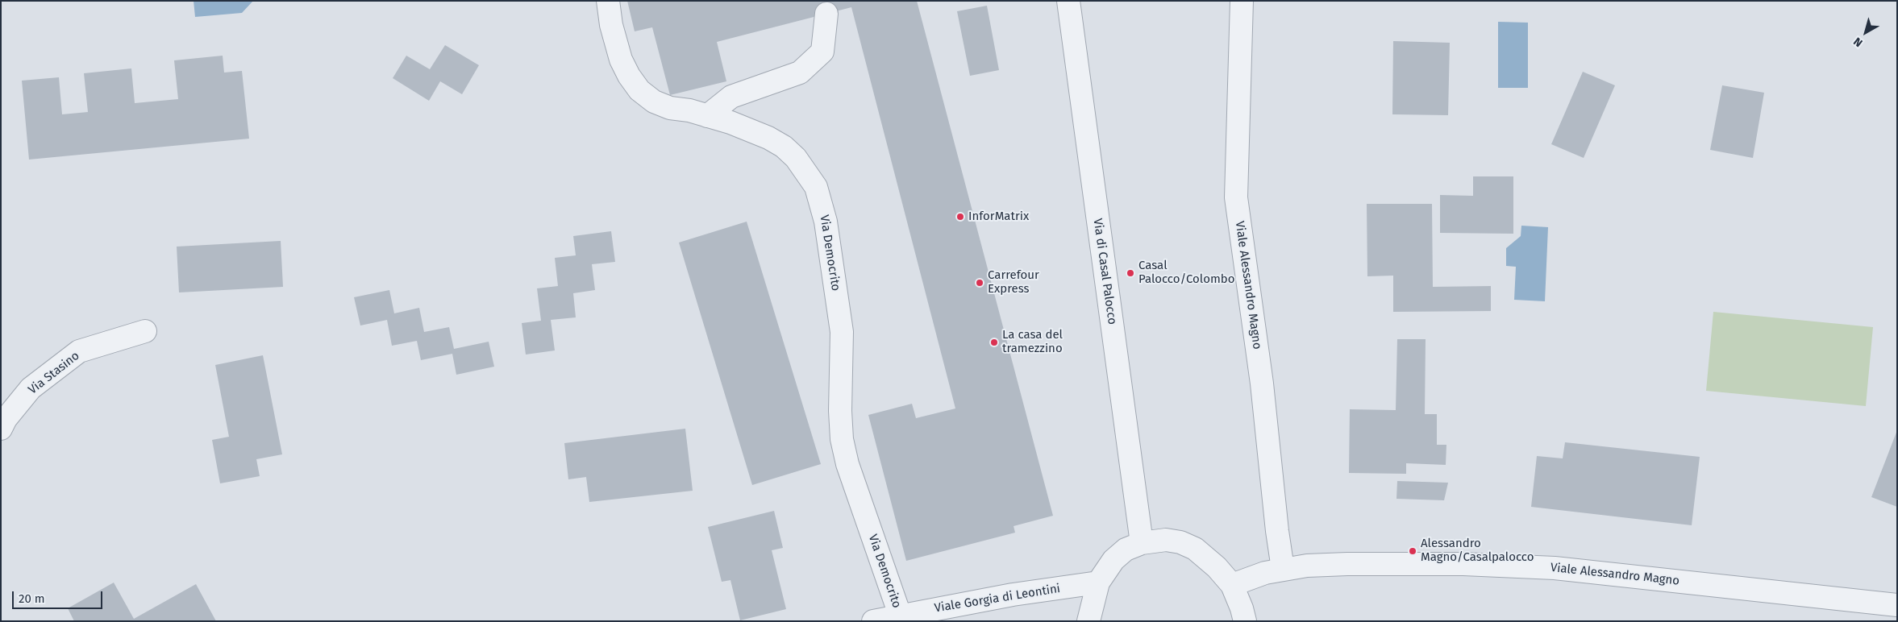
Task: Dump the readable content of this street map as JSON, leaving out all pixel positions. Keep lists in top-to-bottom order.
{
  "streets": {
    "street": [
      "Via Democrito",
      "Via di Casal Palocco",
      "Viale Alessandro Magno",
      "Via Stasino",
      "Viale Gorgia di Leontini"
    ]
  },
  "crossings": [
    ["Via Democrito", "Viale Gorgia di Leontini"]
  ],
  "places": [
    "InforMatrix",
    "Casal Palocco/Colombo",
    "Carrefour Express",
    "La casa del tramezzino",
    "Alessandro Magno/Casalpalocco"
  ],
  "scale_bar": "20 m",
  "north": "bottom left"
}
